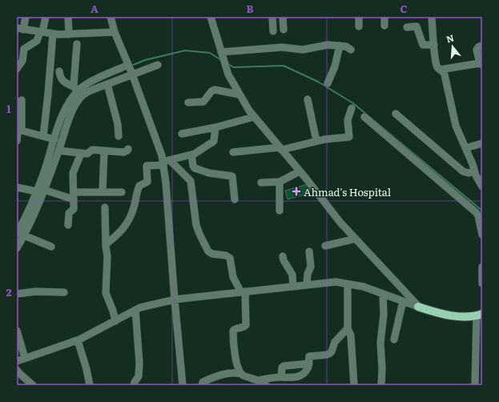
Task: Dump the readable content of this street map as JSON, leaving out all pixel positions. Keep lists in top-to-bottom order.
{
  "places": {
    "health": ["Ahmad's Hospital"]
  },
  "north": "top",
  "grid": {
    "columns": ["A", "B", "C"],
    "rows": ["1", "2"]
  }
}
